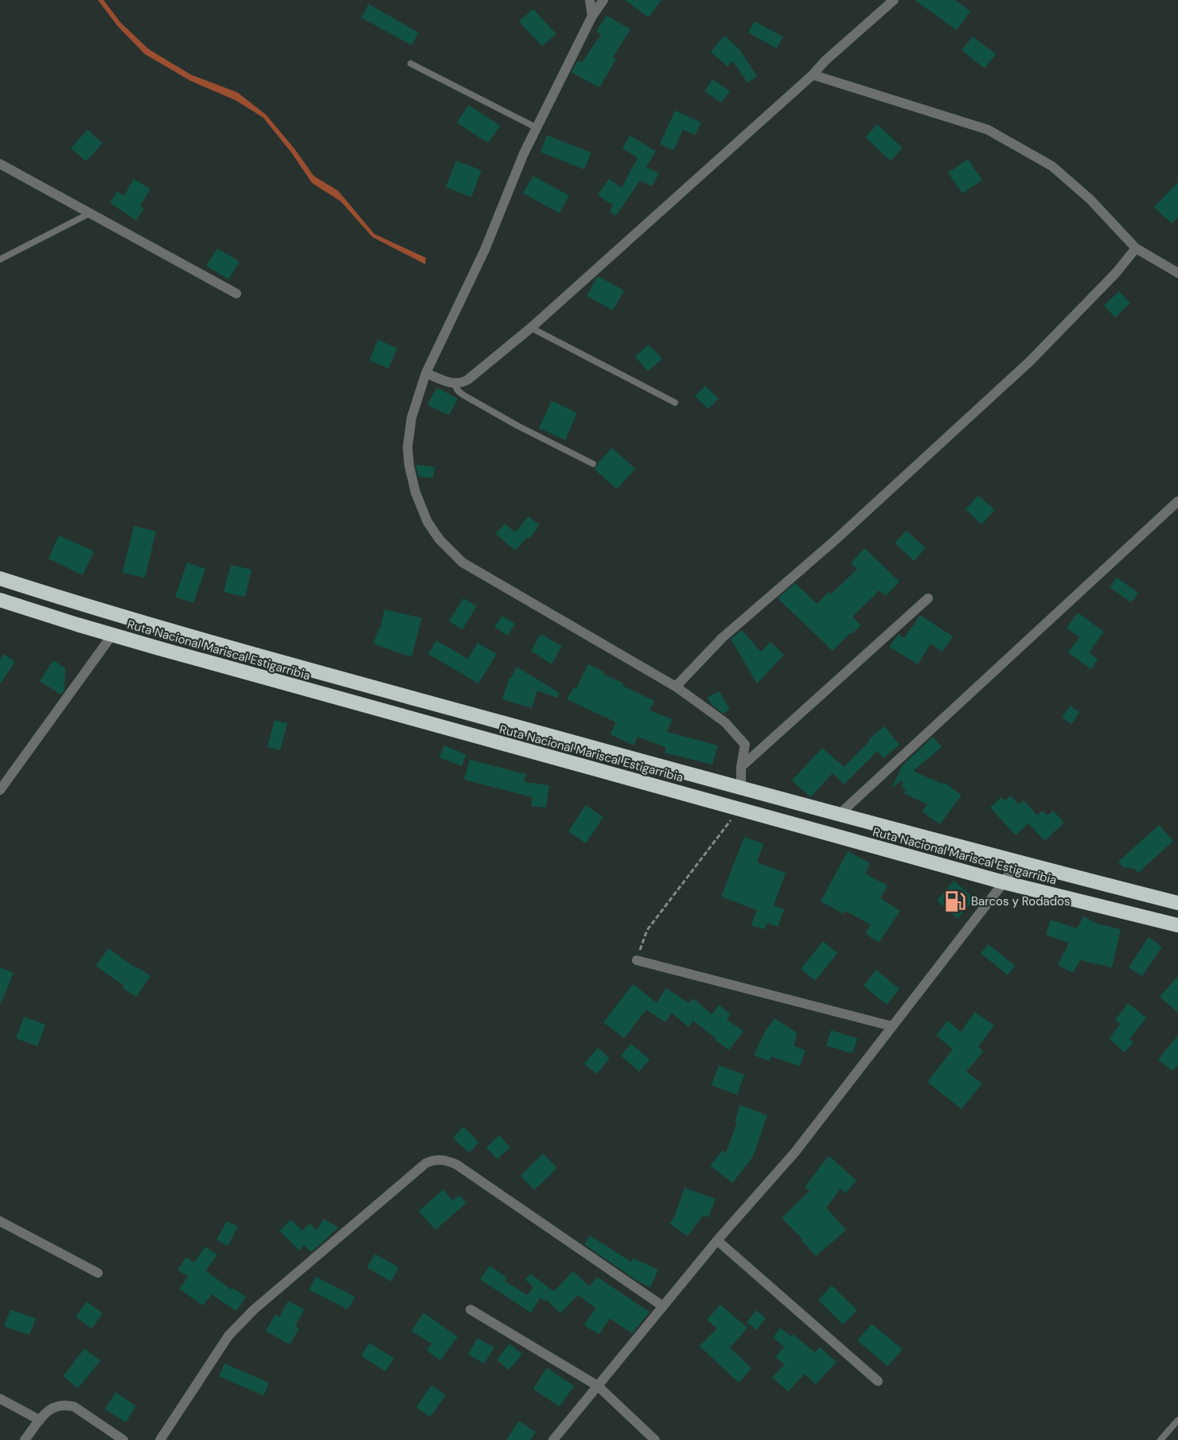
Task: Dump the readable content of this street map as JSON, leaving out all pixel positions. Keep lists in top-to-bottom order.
{
  "streets": {
    "highway": ["Ruta Nacional Mariscal Estigarribia"]
  },
  "places": {
    "fuel station": ["Barcos y Rodados"]
  }
}
